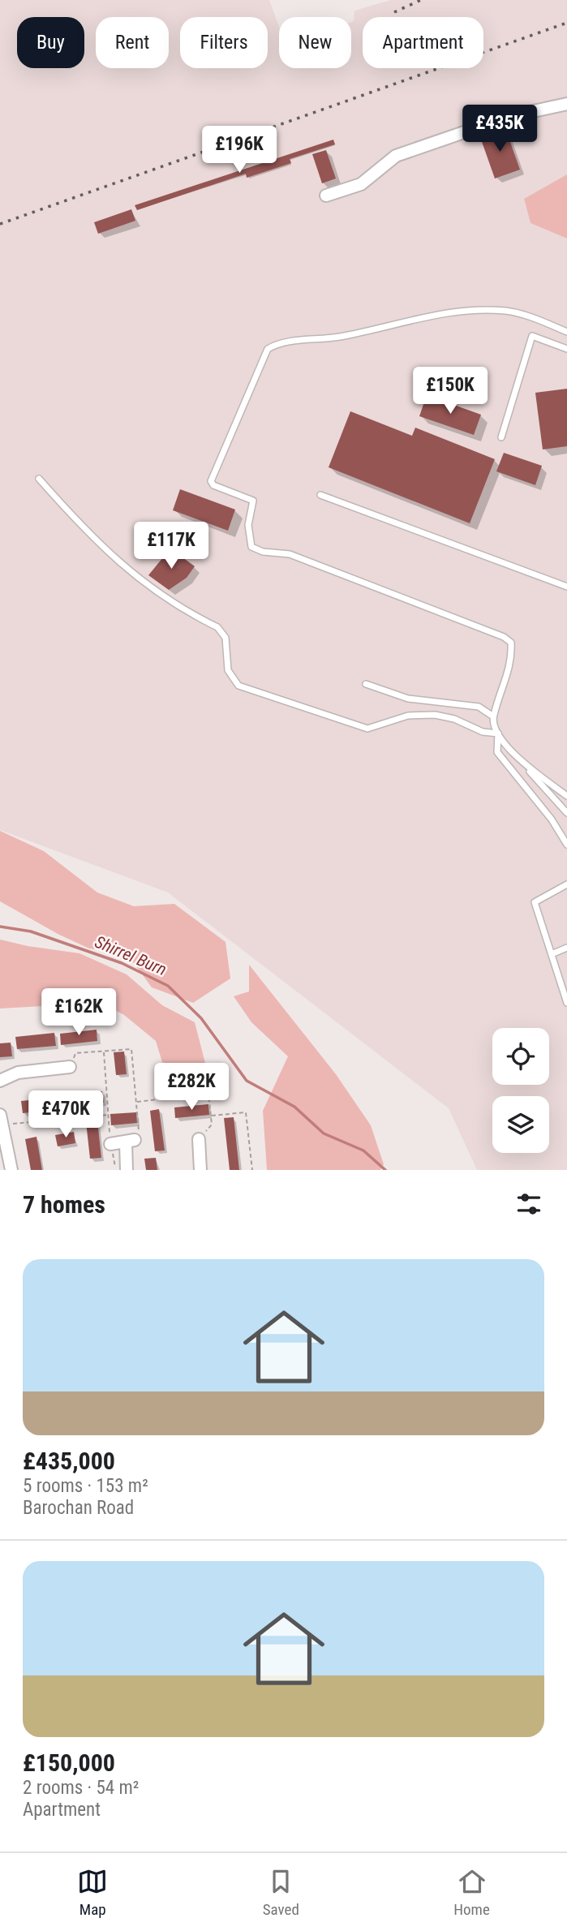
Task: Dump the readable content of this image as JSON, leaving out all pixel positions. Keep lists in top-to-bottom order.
{
  "water": ["Shirrel Burn"],
  "page": {
    "chip": [
      "Buy",
      "Rent",
      "Filters",
      "New",
      "Apartment"
    ],
    "price": [
      "£435K",
      "£196K",
      "£150K",
      "£117K",
      "£162K",
      "£282K",
      "£470K"
    ],
    "heading": "7 homes",
    "list": [
      {
        "name": "£435,000",
        "note": "5 rooms · 153 m² · Barochan Road"
      },
      {
        "name": "£150,000",
        "note": "2 rooms · 54 m² · Apartment"
      }
    ],
    "tabs": ["Map", "Saved", "Home"]
  }
}
